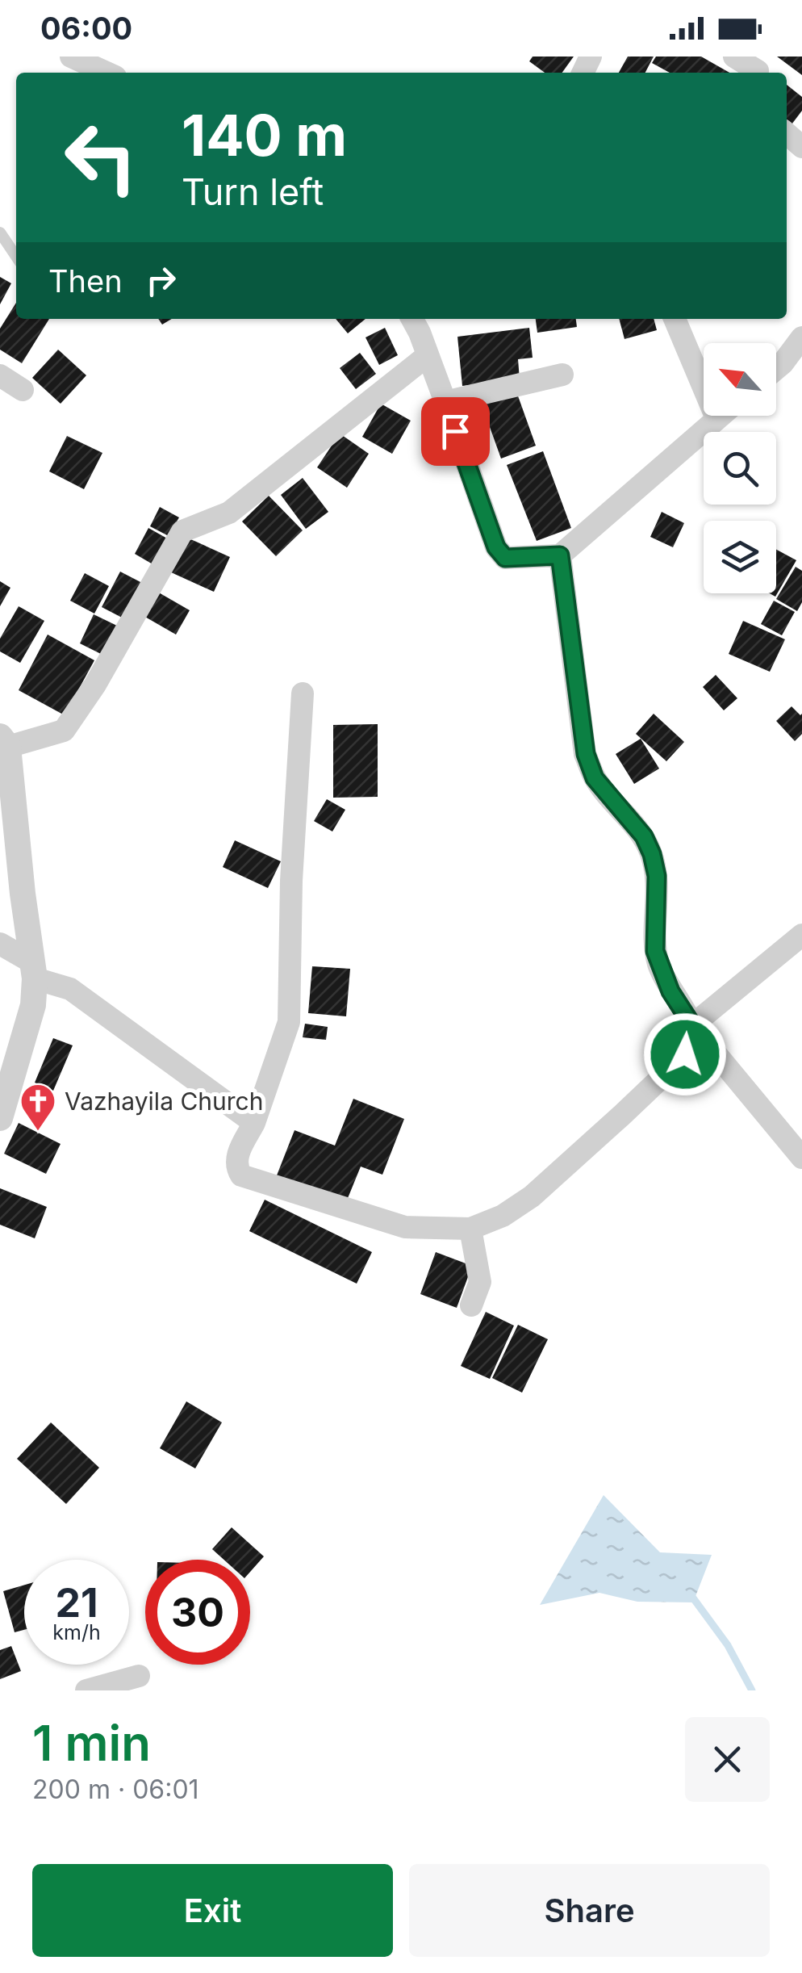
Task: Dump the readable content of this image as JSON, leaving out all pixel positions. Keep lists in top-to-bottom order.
{
  "places": {
    "church": ["Vazhayila Church"]
  },
  "north": "top left",
  "page": {
    "status": "06:00",
    "turn": ["140 m", "Turn left"],
    "then": "Then",
    "speed": "21 km/h",
    "limit": "30",
    "heading": ["1 min", "200 m · 06:01"],
    "buttons": ["Exit", "Share"]
  }
}
